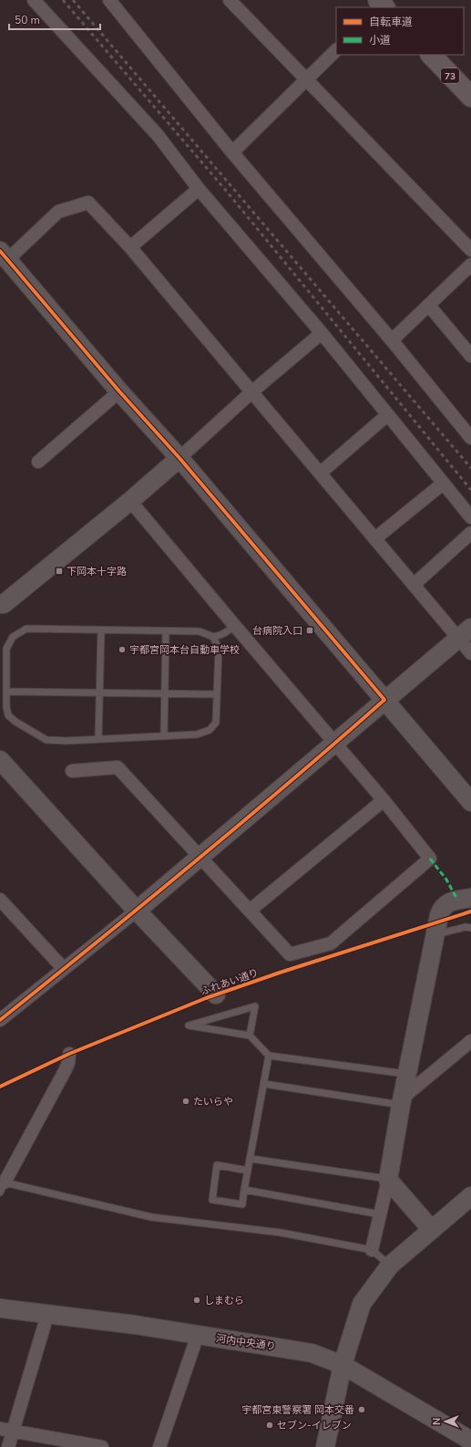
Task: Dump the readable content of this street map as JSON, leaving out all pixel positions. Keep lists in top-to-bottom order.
{
  "streets": {
    "main road": ["73"],
    "street": ["河内中央通り"],
    "cycle path": ["ふれあい通り"]
  },
  "places": {
    "transit": ["下岡本十字路", "台病院入口"],
    "other": [
      "宇都宮岡本台自動車学校",
      "たいらや",
      "しまむら",
      "宇都宮東警察署 岡本交番",
      "セブン-イレブン"
    ]
  },
  "legend": ["自転車道", "小道"],
  "scale_bar": "50 m",
  "north": "left"
}
